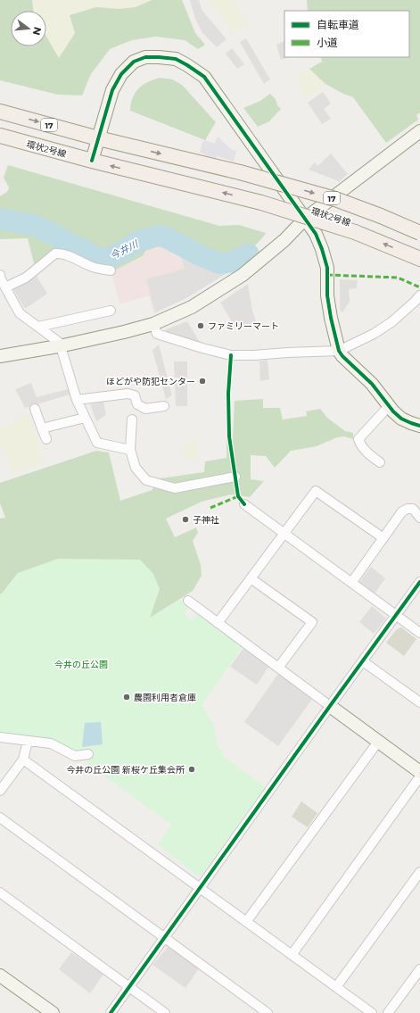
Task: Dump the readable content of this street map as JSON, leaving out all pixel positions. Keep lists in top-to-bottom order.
{
  "streets": {
    "main road": ["17", "環状2号線"]
  },
  "water": ["今井川"],
  "parks": ["今井の丘公園"],
  "places": [
    "ファミリーマート",
    "ほどがや防犯センター",
    "子神社",
    "農園利用者倉庫",
    "今井の丘公園 新桜ケ丘集会所"
  ],
  "legend": ["自転車道", "小道"],
  "north": "right"
}
